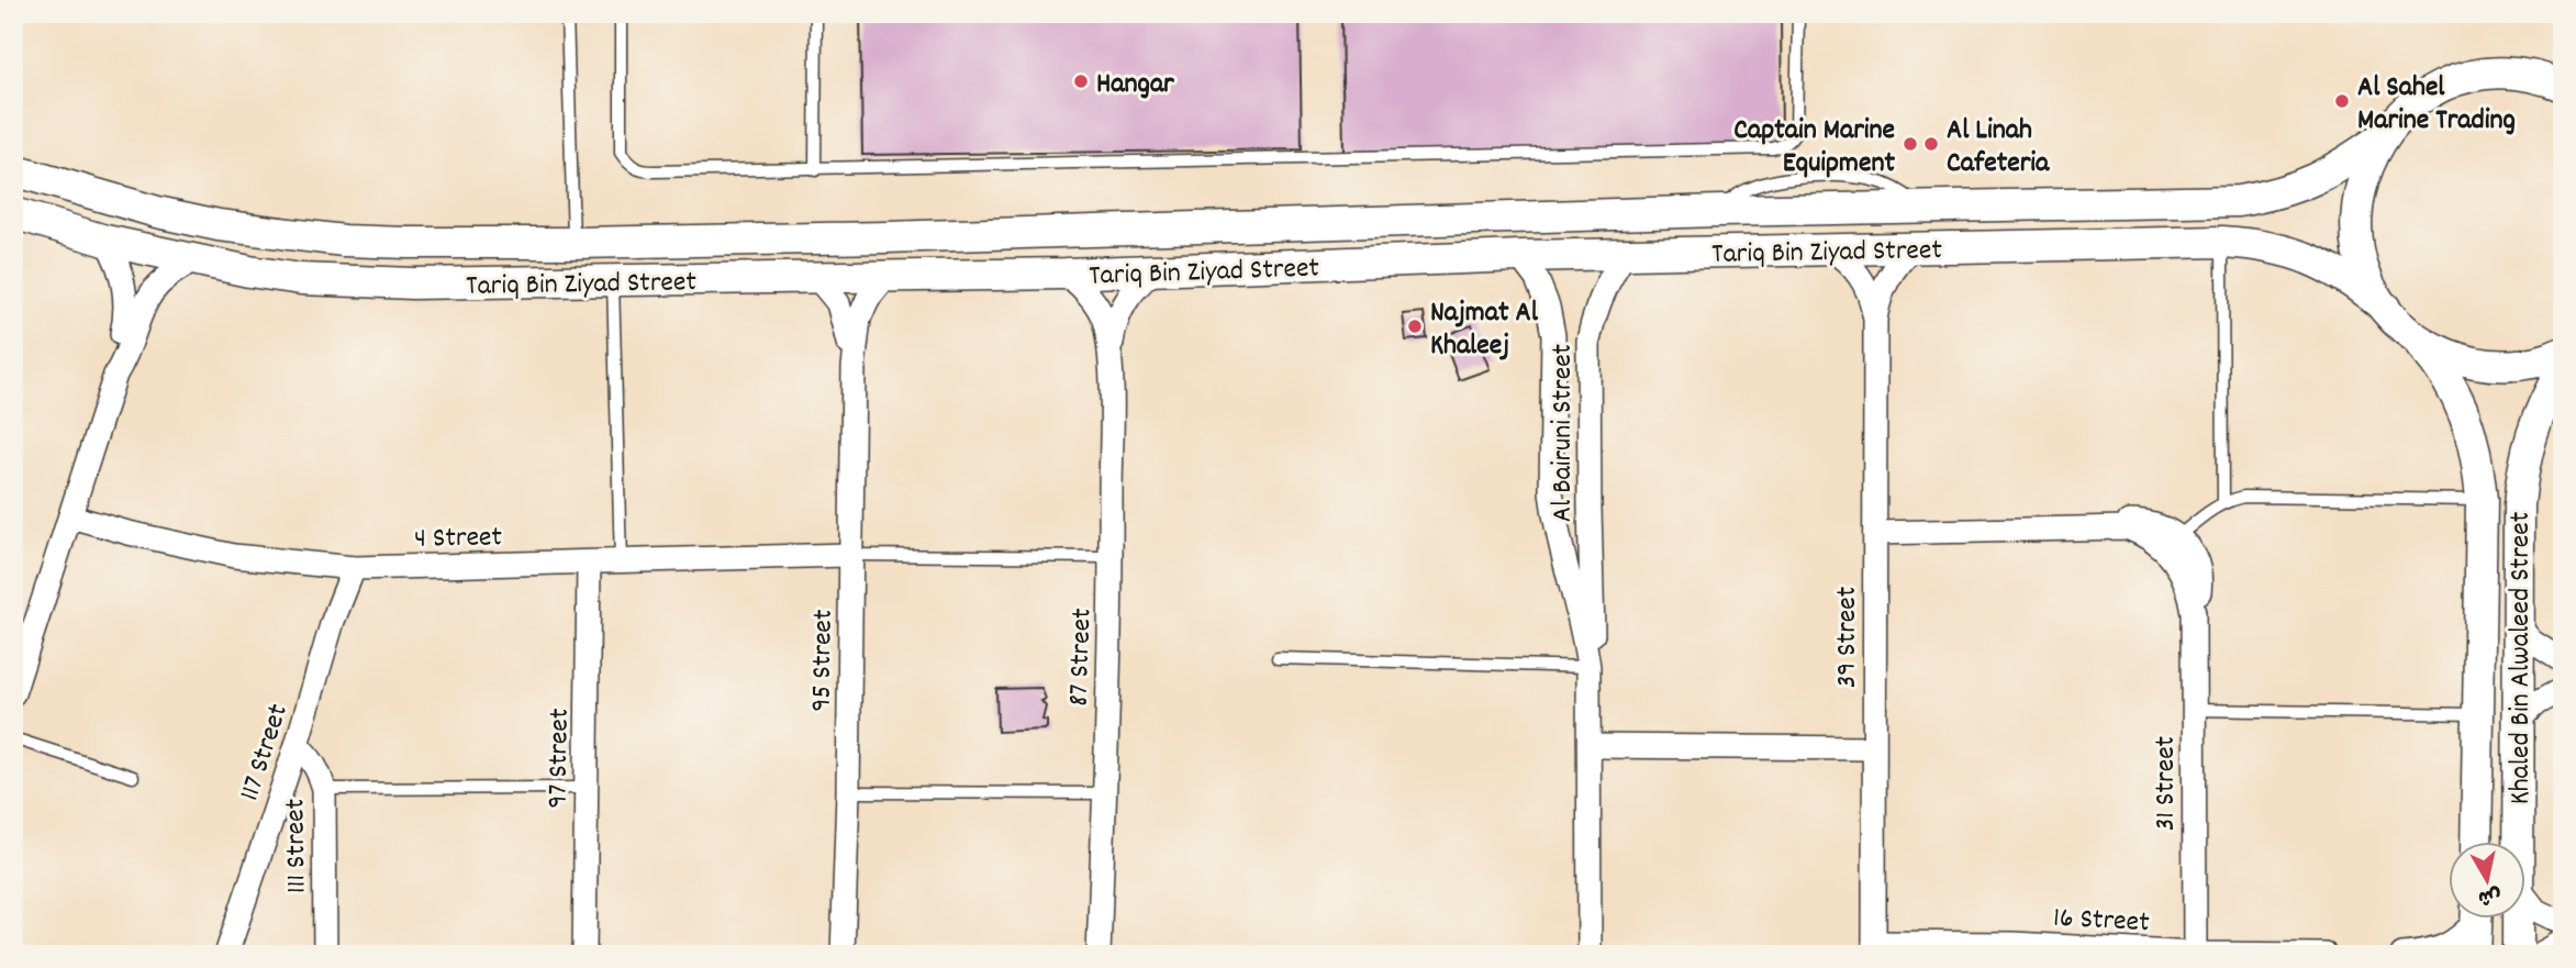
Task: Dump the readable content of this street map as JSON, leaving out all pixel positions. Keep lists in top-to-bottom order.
{
  "streets": {
    "main road": ["Tariq Bin Ziyad Street", "Khaled Bin Alwaleed Street"],
    "street": [
      "Al Bairuni Street",
      "4 Street",
      "39 Street",
      "87 Street",
      "95 Street",
      "117 Street",
      "97 Street",
      "31 Street",
      "111 Street",
      "16 Street"
    ]
  },
  "crossings": [
    ["Tariq Bin Ziyad Street", "Al Bairuni Street"],
    ["Tariq Bin Ziyad Street", "39 Street"],
    ["Tariq Bin Ziyad Street", "87 Street"],
    ["Tariq Bin Ziyad Street", "95 Street"],
    ["4 Street", "95 Street"],
    ["4 Street", "117 Street"],
    ["4 Street", "97 Street"],
    ["39 Street", "31 Street"],
    ["39 Street", "16 Street"],
    ["117 Street", "111 Street"],
    ["31 Street", "16 Street"]
  ],
  "places": [
    "Hangar",
    "Al Sahel Marine Trading",
    "Captain Marine Equipment",
    "Al Linah Cafeteria",
    "Najmat Al Khaleej"
  ],
  "north": "bottom"
}
